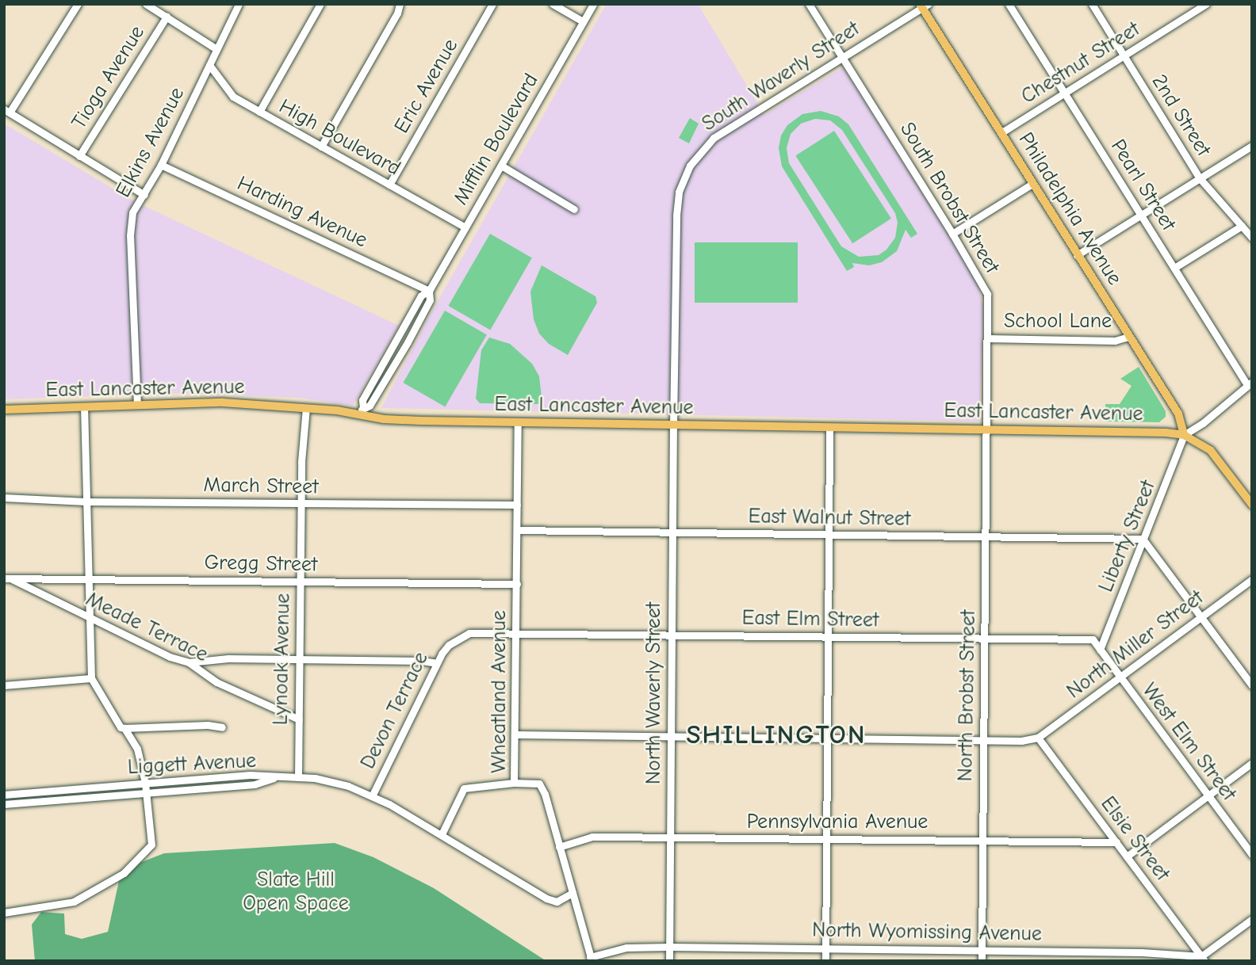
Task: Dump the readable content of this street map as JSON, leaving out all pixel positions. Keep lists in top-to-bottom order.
{
  "streets": {
    "main road": ["Philadelphia Avenue", "East Lancaster Avenue"],
    "street": [
      "Chestnut Street",
      "South Waverly Street",
      "Tioga Avenue",
      "Eric Avenue",
      "2nd Street",
      "High Boulevard",
      "Mifflin Boulevard",
      "Elkins Avenue",
      "Pearl Street",
      "South Brobst Street",
      "Harding Avenue",
      "School Lane",
      "March Street",
      "East Walnut Street",
      "Liberty Street",
      "Gregg Street",
      "East Elm Street",
      "Meade Terrace",
      "North Miller Street",
      "Lynoak Avenue",
      "Wheatland Avenue",
      "North Waverly Street",
      "North Brobst Street",
      "Devon Terrace",
      "West Elm Street",
      "Liggett Avenue",
      "Pennsylvania Avenue",
      "Elsie Street",
      "North Wyomissing Avenue"
    ]
  },
  "crossings": [
    ["Chestnut Street", "2nd Street"],
    ["Chestnut Street", "Pearl Street"],
    ["Chestnut Street", "Philadelphia Avenue"],
    ["South Waverly Street", "South Brobst Street"],
    ["South Waverly Street", "Philadelphia Avenue"],
    ["South Waverly Street", "East Lancaster Avenue"],
    ["South Waverly Street", "North Waverly Street"],
    ["Eric Avenue", "High Boulevard"],
    ["High Boulevard", "Mifflin Boulevard"],
    ["High Boulevard", "Elkins Avenue"],
    ["Mifflin Boulevard", "Harding Avenue"],
    ["Mifflin Boulevard", "East Lancaster Avenue"],
    ["Elkins Avenue", "Harding Avenue"],
    ["Elkins Avenue", "East Lancaster Avenue"],
    ["South Brobst Street", "School Lane"],
    ["South Brobst Street", "East Lancaster Avenue"],
    ["South Brobst Street", "North Brobst Street"],
    ["Philadelphia Avenue", "School Lane"],
    ["Philadelphia Avenue", "East Lancaster Avenue"],
    ["Philadelphia Avenue", "Liberty Street"],
    ["East Lancaster Avenue", "Liberty Street"],
    ["East Lancaster Avenue", "Lynoak Avenue"],
    ["East Lancaster Avenue", "Wheatland Avenue"],
    ["East Lancaster Avenue", "North Waverly Street"],
    ["East Lancaster Avenue", "North Brobst Street"],
    ["March Street", "Lynoak Avenue"],
    ["March Street", "Wheatland Avenue"],
    ["East Walnut Street", "Liberty Street"],
    ["East Walnut Street", "Wheatland Avenue"],
    ["East Walnut Street", "North Waverly Street"],
    ["East Walnut Street", "North Brobst Street"],
    ["Liberty Street", "East Elm Street"],
    ["Liberty Street", "West Elm Street"],
    ["Gregg Street", "Meade Terrace"],
    ["Gregg Street", "Lynoak Avenue"],
    ["Gregg Street", "Wheatland Avenue"],
    ["East Elm Street", "Wheatland Avenue"],
    ["East Elm Street", "North Waverly Street"],
    ["East Elm Street", "North Brobst Street"],
    ["East Elm Street", "Devon Terrace"],
    ["East Elm Street", "West Elm Street"],
    ["Meade Terrace", "Lynoak Avenue"],
    ["North Miller Street", "West Elm Street"],
    ["North Miller Street", "Elsie Street"],
    ["Wheatland Avenue", "Devon Terrace"],
    ["Wheatland Avenue", "Pennsylvania Avenue"],
    ["Wheatland Avenue", "North Wyomissing Avenue"],
    ["North Waverly Street", "Pennsylvania Avenue"],
    ["North Waverly Street", "North Wyomissing Avenue"],
    ["North Brobst Street", "Pennsylvania Avenue"],
    ["North Brobst Street", "North Wyomissing Avenue"],
    ["Pennsylvania Avenue", "Elsie Street"],
    ["Elsie Street", "North Wyomissing Avenue"]
  ],
  "districts": ["SHILLINGTON"],
  "parks": ["Slate Hill Open Space"]
}
